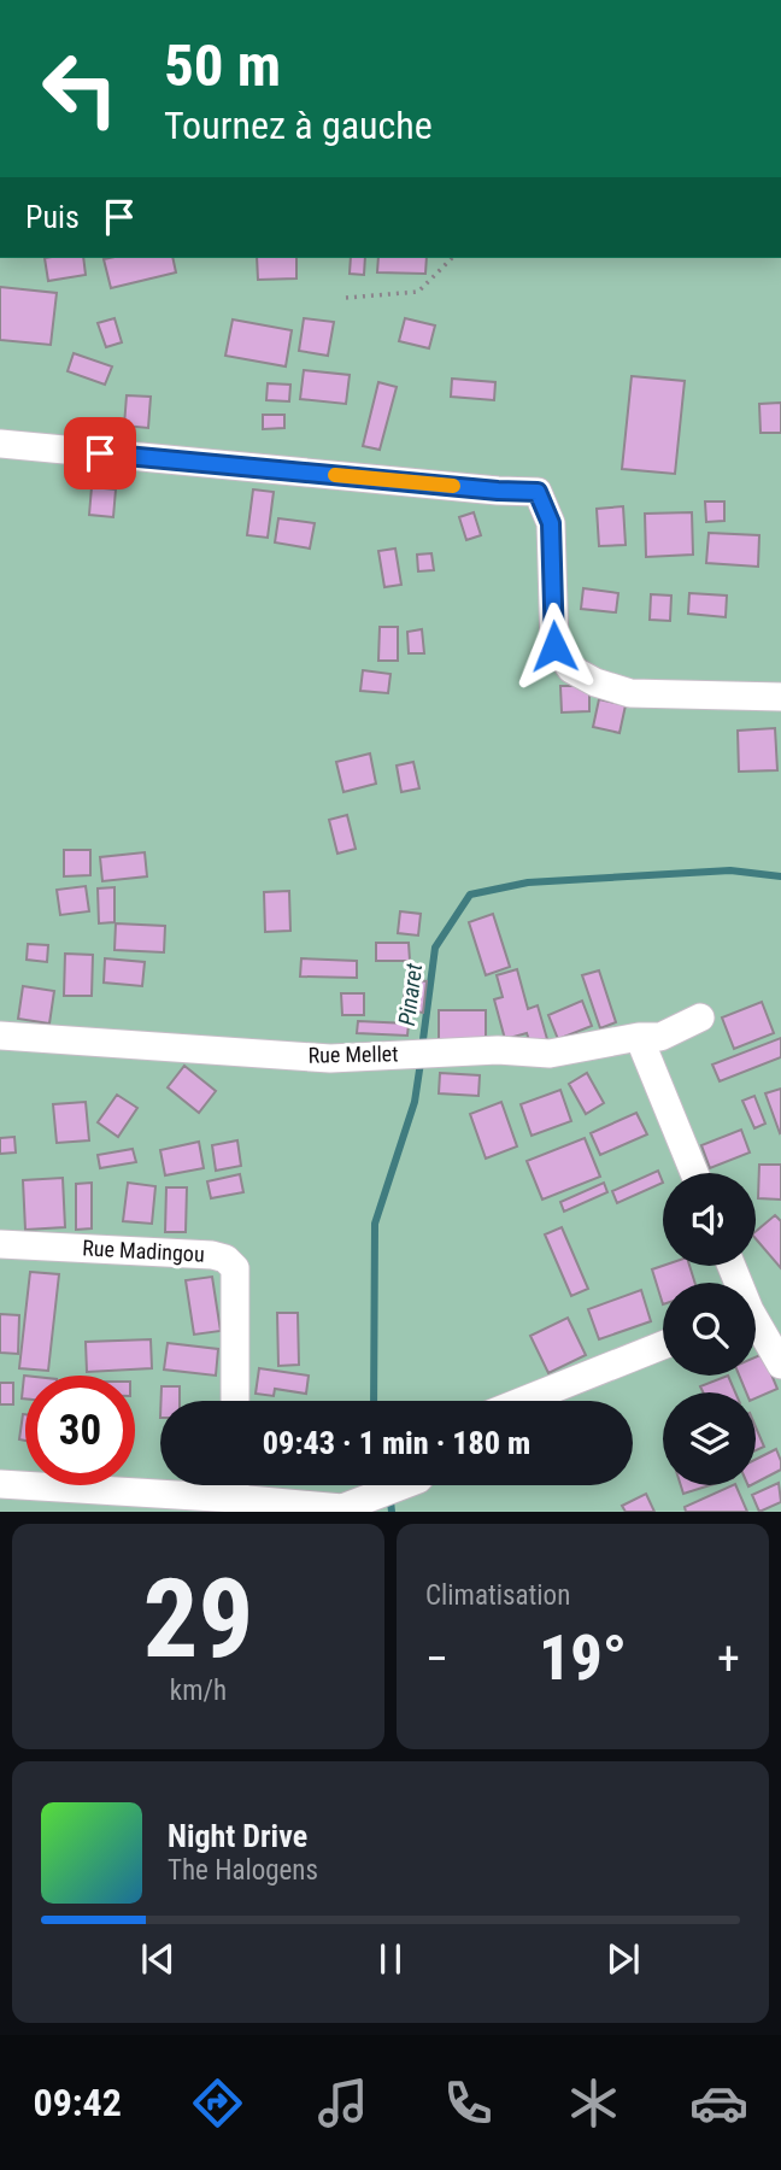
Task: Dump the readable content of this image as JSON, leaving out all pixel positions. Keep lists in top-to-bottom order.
{
  "streets": {
    "street": ["Rue Mellet", "Rue Madingou"]
  },
  "water": ["Pinaret"],
  "page": {
    "turn": ["50 m", "Tournez à gauche"],
    "then": "Puis",
    "limit": "30",
    "trip": "09:43 · 1 min · 180 m",
    "tile": [
      ["29", "km/h"],
      "Climatisation"
    ],
    "heat": ["−", "19°", "+"],
    "song": ["Night Drive", "The Halogens"],
    "tabs": "09:42"
  }
}
